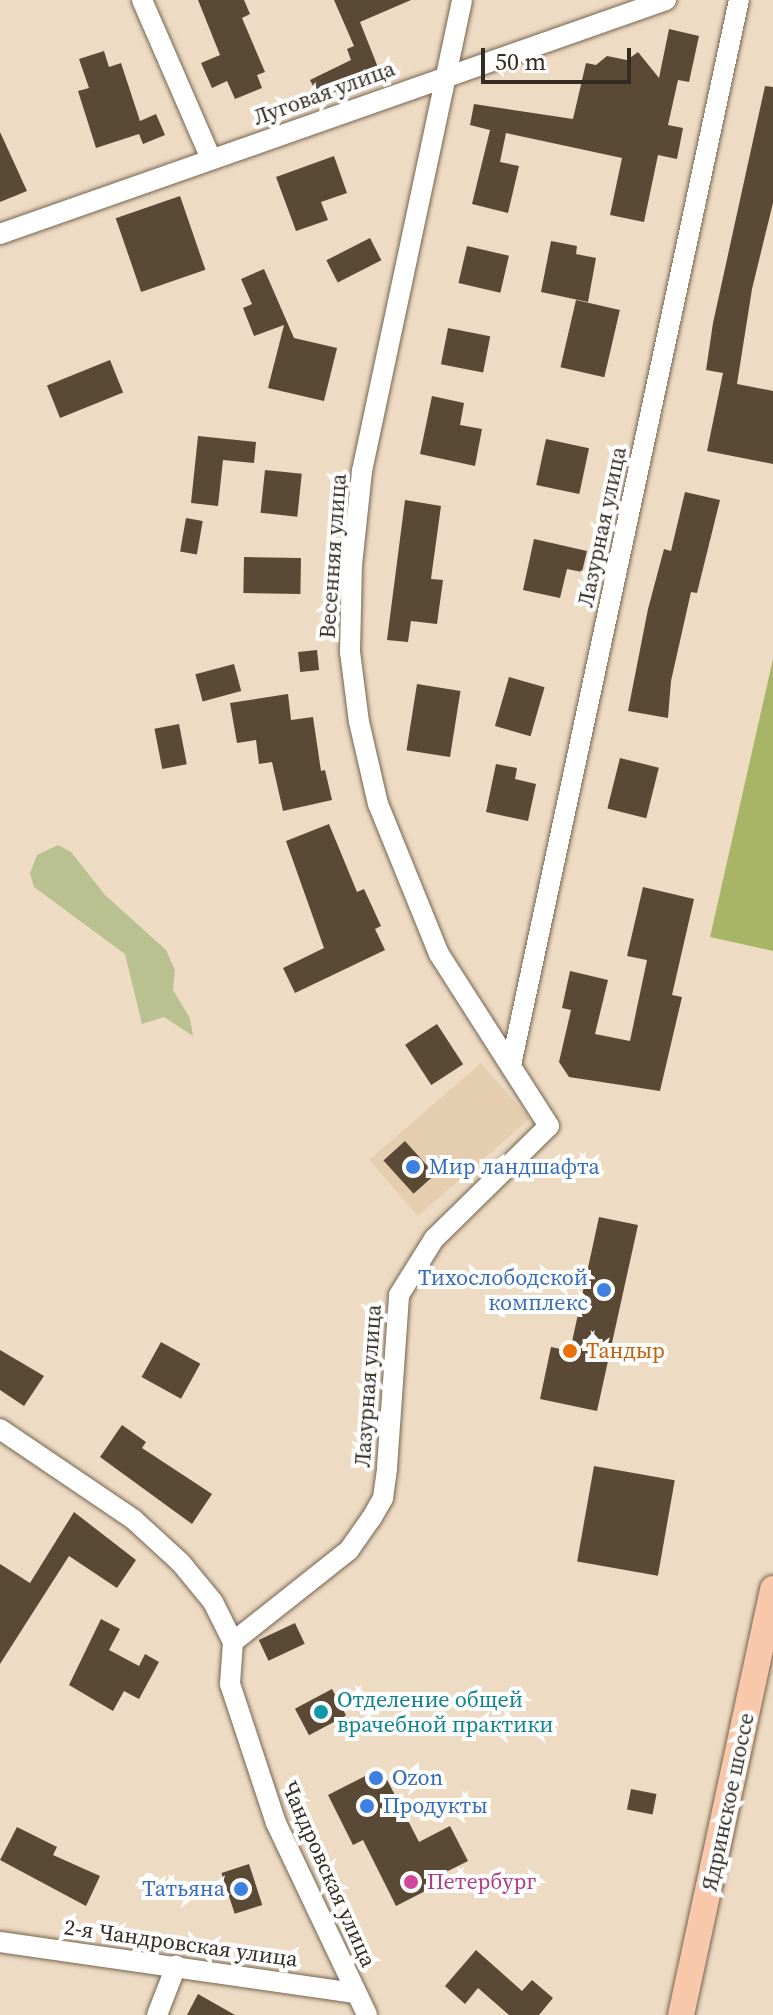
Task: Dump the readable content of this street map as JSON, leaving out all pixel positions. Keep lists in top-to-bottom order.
{
  "streets": {
    "main road": ["Ядринское шоссе"],
    "street": [
      "Луговая улица",
      "Лазурная улица",
      "Весенняя улица",
      "Чандровская улица",
      "2-я Чандровская улица"
    ]
  },
  "crossings": [
    ["Луговая улица", "Весенняя улица"],
    ["Лазурная улица", "Весенняя улица"],
    ["Лазурная улица", "Чандровская улица"],
    ["Чандровская улица", "2-я Чандровская улица"]
  ],
  "places": [
    "Мир ландшафта",
    "Тихослободской комплекс",
    "Тандыр",
    "Отделение общей врачебной практики",
    "Ozon",
    "Продукты",
    "Петербург",
    "Татьяна"
  ],
  "scale_bar": "50 m"
}
